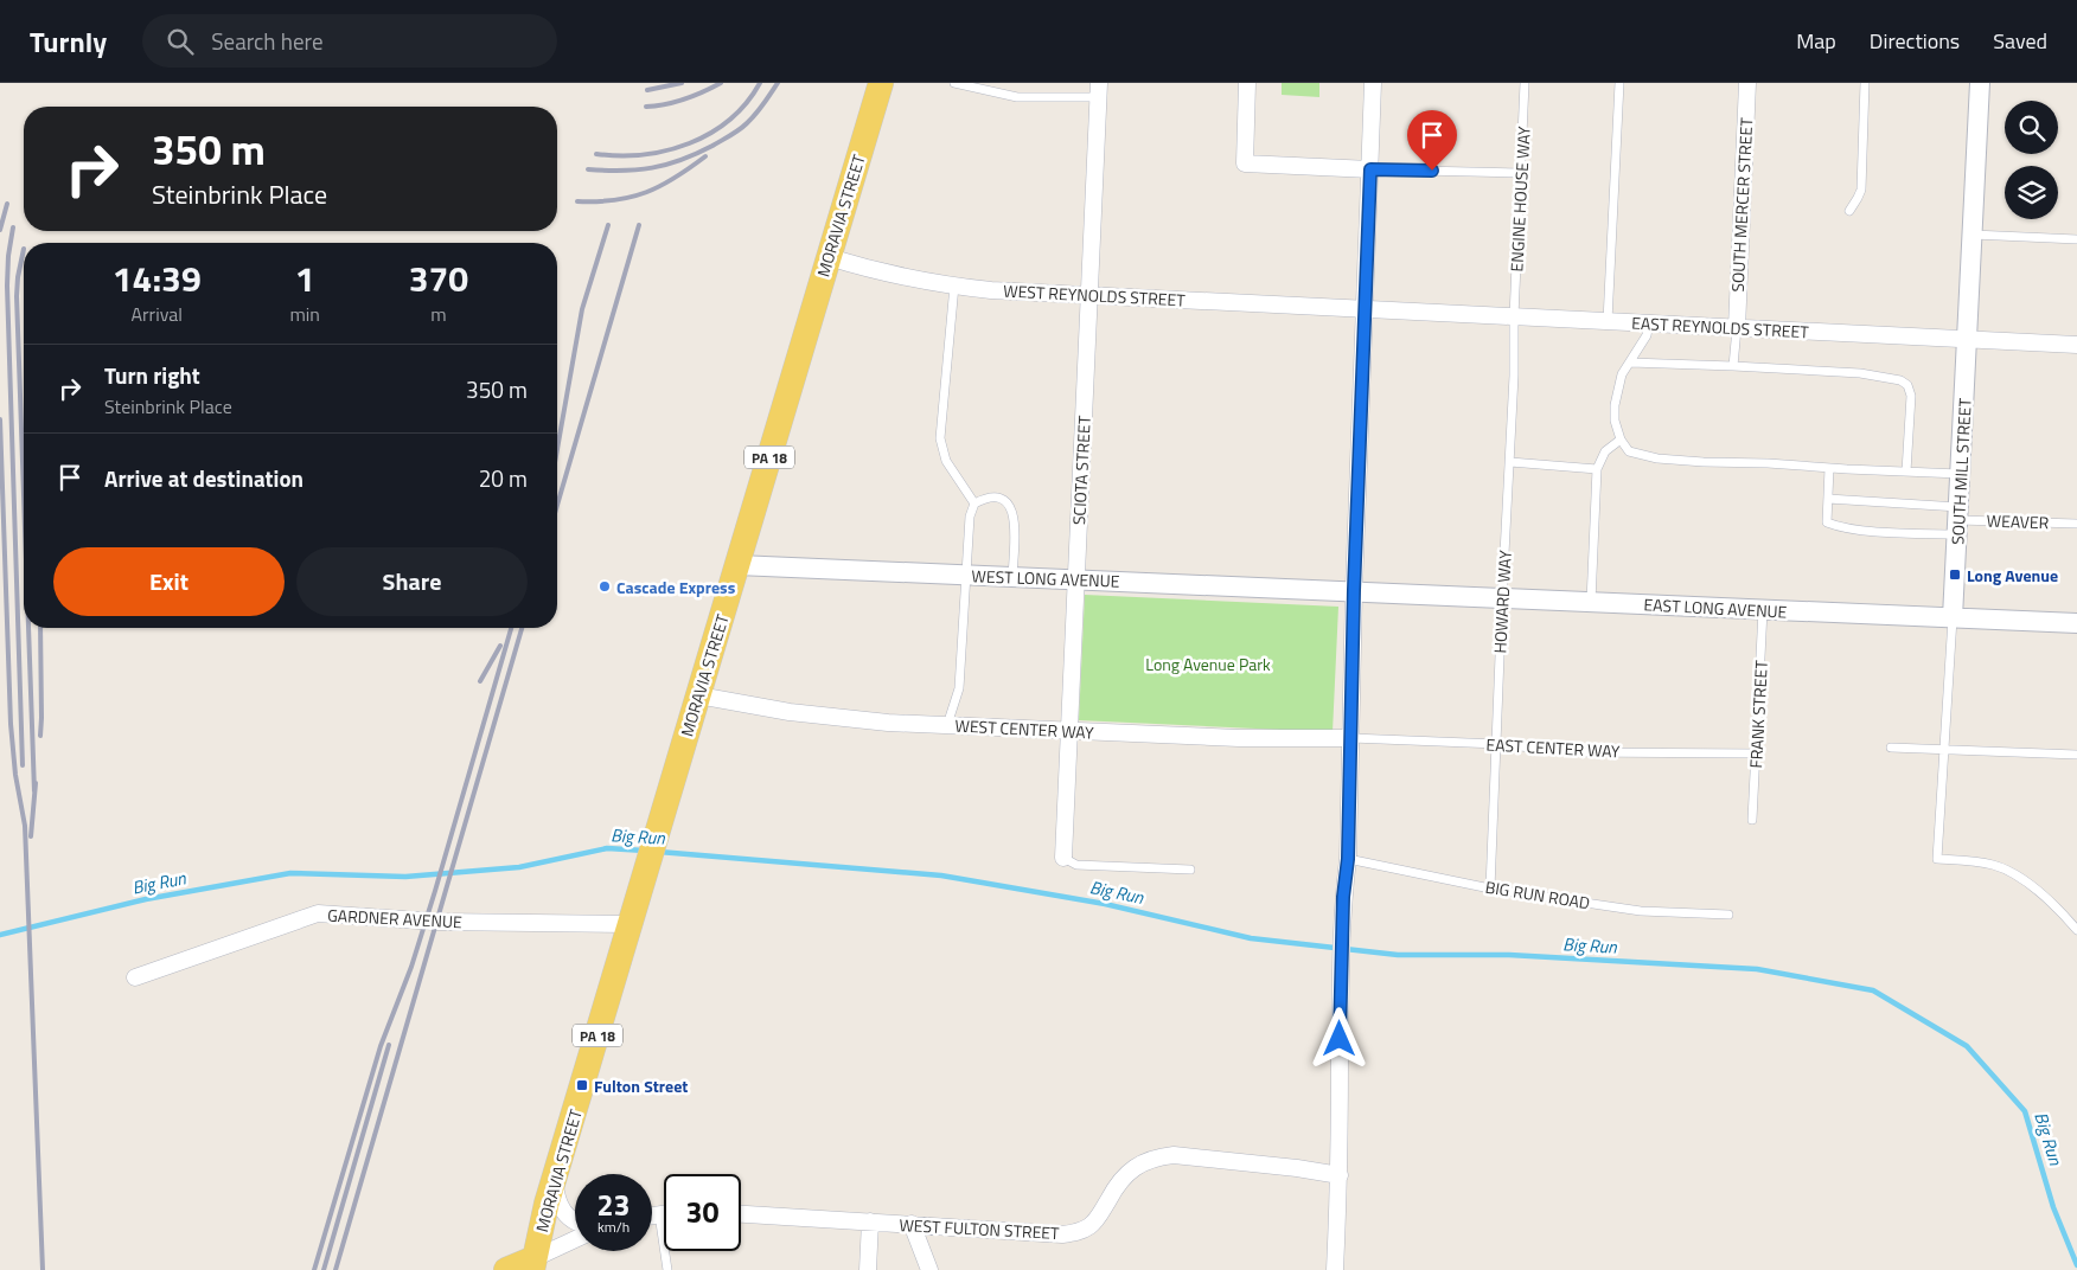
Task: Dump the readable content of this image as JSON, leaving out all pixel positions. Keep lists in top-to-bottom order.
{
  "streets": {
    "main road": ["MORAVIA STREET", "PA 18"],
    "street": [
      "SOUTH MERCER STREET",
      "WEST REYNOLDS STREET",
      "EAST REYNOLDS STREET",
      "SCIOTA STREET",
      "SOUTH MILL STREET",
      "WEST LONG AVENUE",
      "EAST LONG AVENUE",
      "WEST CENTER WAY",
      "GARDNER AVENUE",
      "WEST FULTON STREET"
    ],
    "lane": [
      "ENGINE HOUSE WAY",
      "WEAVER",
      "HOWARD WAY",
      "FRANK STREET",
      "EAST CENTER WAY",
      "BIG RUN ROAD"
    ]
  },
  "crossings": [
    ["ENGINE HOUSE WAY", "EAST REYNOLDS STREET"],
    ["ENGINE HOUSE WAY", "HOWARD WAY"],
    ["SOUTH MERCER STREET", "EAST REYNOLDS STREET"],
    ["MORAVIA STREET", "WEST REYNOLDS STREET"],
    ["MORAVIA STREET", "WEST LONG AVENUE"],
    ["MORAVIA STREET", "WEST CENTER WAY"],
    ["MORAVIA STREET", "GARDNER AVENUE"],
    ["WEST REYNOLDS STREET", "EAST REYNOLDS STREET"],
    ["WEST REYNOLDS STREET", "SCIOTA STREET"],
    ["EAST REYNOLDS STREET", "SOUTH MILL STREET"],
    ["EAST REYNOLDS STREET", "HOWARD WAY"],
    ["SCIOTA STREET", "WEST LONG AVENUE"],
    ["SCIOTA STREET", "WEST CENTER WAY"],
    ["SOUTH MILL STREET", "WEAVER"],
    ["SOUTH MILL STREET", "EAST LONG AVENUE"],
    ["WEST LONG AVENUE", "EAST LONG AVENUE"],
    ["HOWARD WAY", "EAST LONG AVENUE"],
    ["HOWARD WAY", "EAST CENTER WAY"],
    ["HOWARD WAY", "BIG RUN ROAD"],
    ["EAST LONG AVENUE", "FRANK STREET"],
    ["FRANK STREET", "EAST CENTER WAY"],
    ["WEST CENTER WAY", "EAST CENTER WAY"]
  ],
  "water": ["Big Run"],
  "parks": ["Long Avenue Park"],
  "places": {
    "transit": ["Long Avenue", "Fulton Street"],
    "other": ["Cascade Express"]
  },
  "page": {
    "header": "Turnly",
    "search": "Search here",
    "nav": ["Map", "Directions", "Saved"],
    "turn": ["350 m", "Steinbrink Place"],
    "eta": [
      "14:39",
      "Arrival",
      "1",
      "min",
      "370",
      "m"
    ],
    "list": [
      {
        "name": "Turn right",
        "note": "Steinbrink Place",
        "value": "350 m"
      },
      {
        "name": "Arrive at destination",
        "value": "20 m"
      }
    ],
    "buttons": ["Exit", "Share"],
    "speed": "23 km/h",
    "limit": "30"
  }
}
